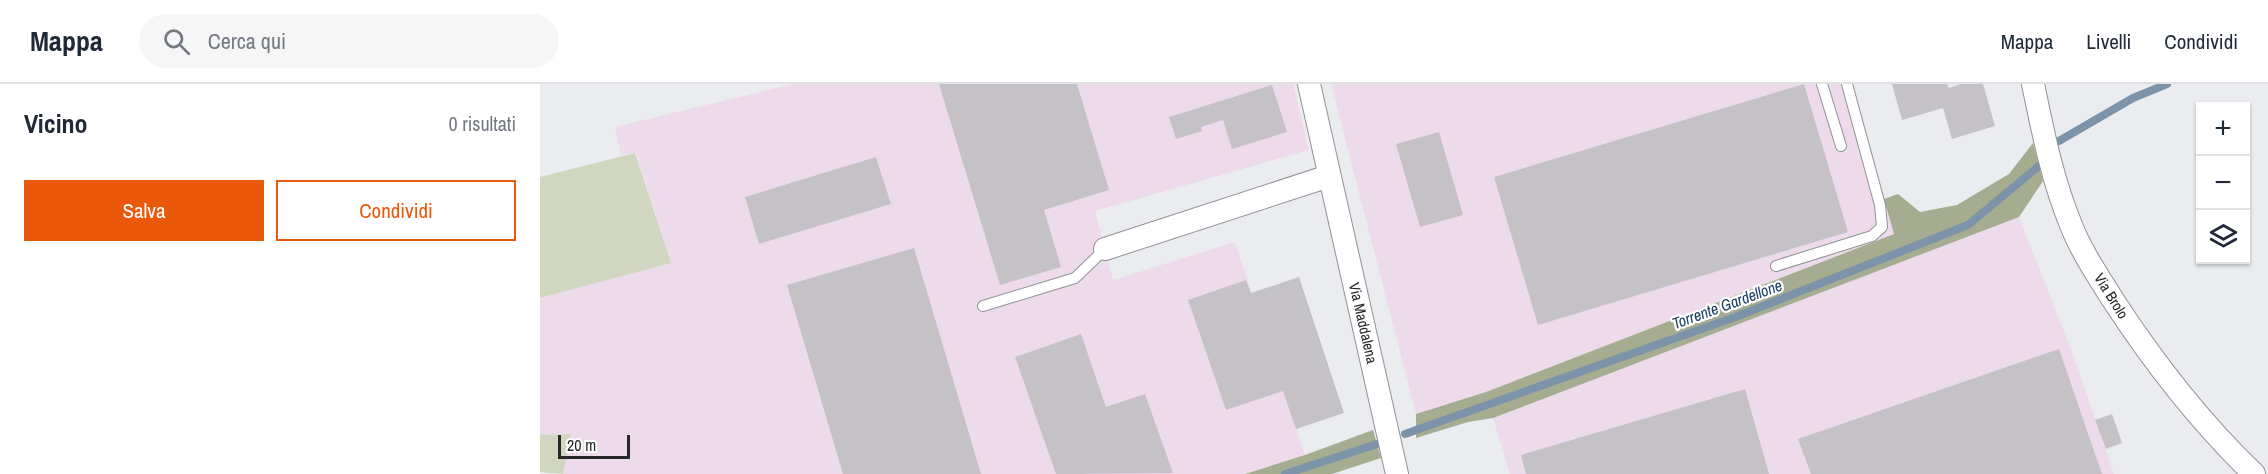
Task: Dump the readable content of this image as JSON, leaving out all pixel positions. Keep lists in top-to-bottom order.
{
  "streets": {
    "street": ["Via Brolo", "Via Maddalena"]
  },
  "water": ["Torrente Gardellone"],
  "scale_bar": "20 m",
  "page": {
    "header": "Mappa",
    "search": "Cerca qui",
    "nav": ["Mappa", "Livelli", "Condividi"],
    "heading": ["Vicino", "0 risultati"],
    "map_buttons": ["+", "−"],
    "buttons": ["Salva", "Condividi"],
    "scale": "20 m"
  }
}
